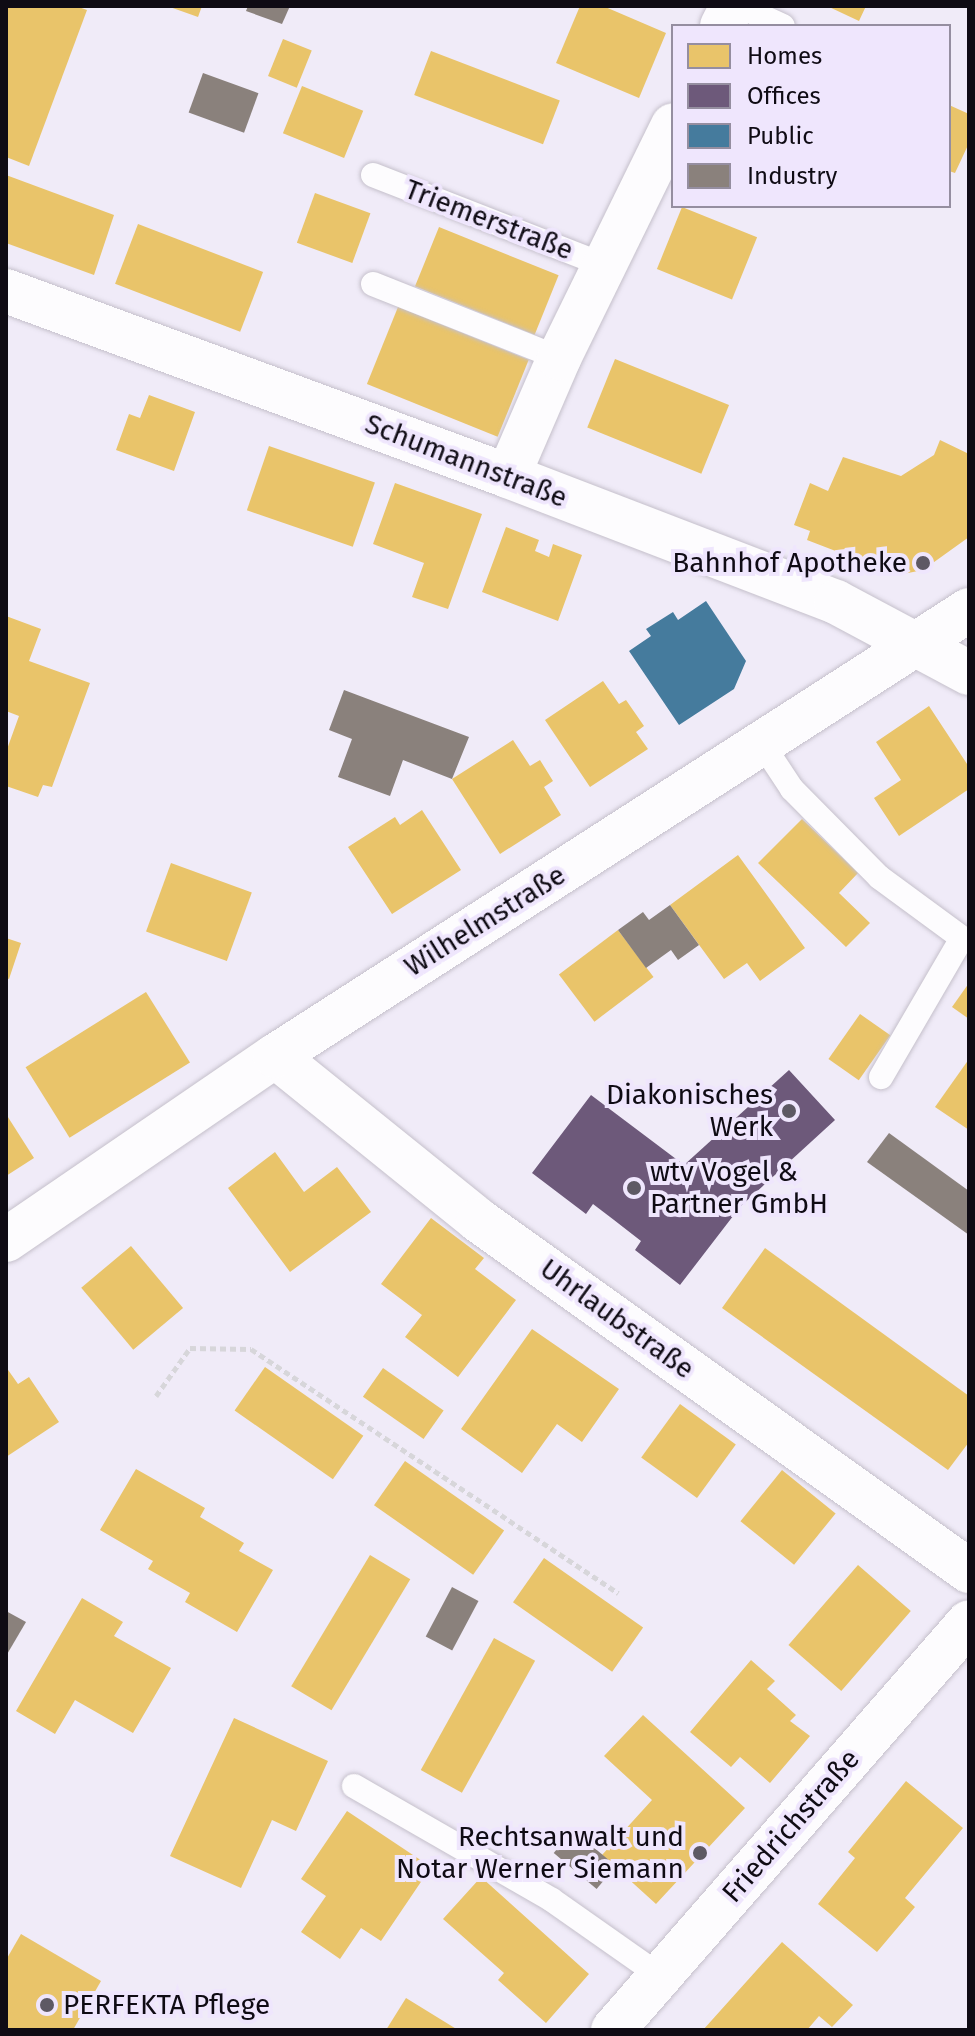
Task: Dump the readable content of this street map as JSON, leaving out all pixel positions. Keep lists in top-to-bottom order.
{
  "streets": {
    "street": [
      "Triemerstraße",
      "Schumannstraße",
      "Wilhelmstraße",
      "Uhrlaubstraße",
      "Friedrichstraße"
    ]
  },
  "crossings": [
    ["Triemerstraße", "Schumannstraße"],
    ["Schumannstraße", "Wilhelmstraße"],
    ["Wilhelmstraße", "Uhrlaubstraße"]
  ],
  "places": [
    "Bahnhof Apotheke",
    "Diakonisches Werk",
    "wtv Vogel & Partner GmbH",
    "Rechtsanwalt und Notar Werner Siemann",
    "PERFEKTA Pflege"
  ],
  "legend": [
    "Homes",
    "Offices",
    "Public",
    "Industry"
  ]
}
